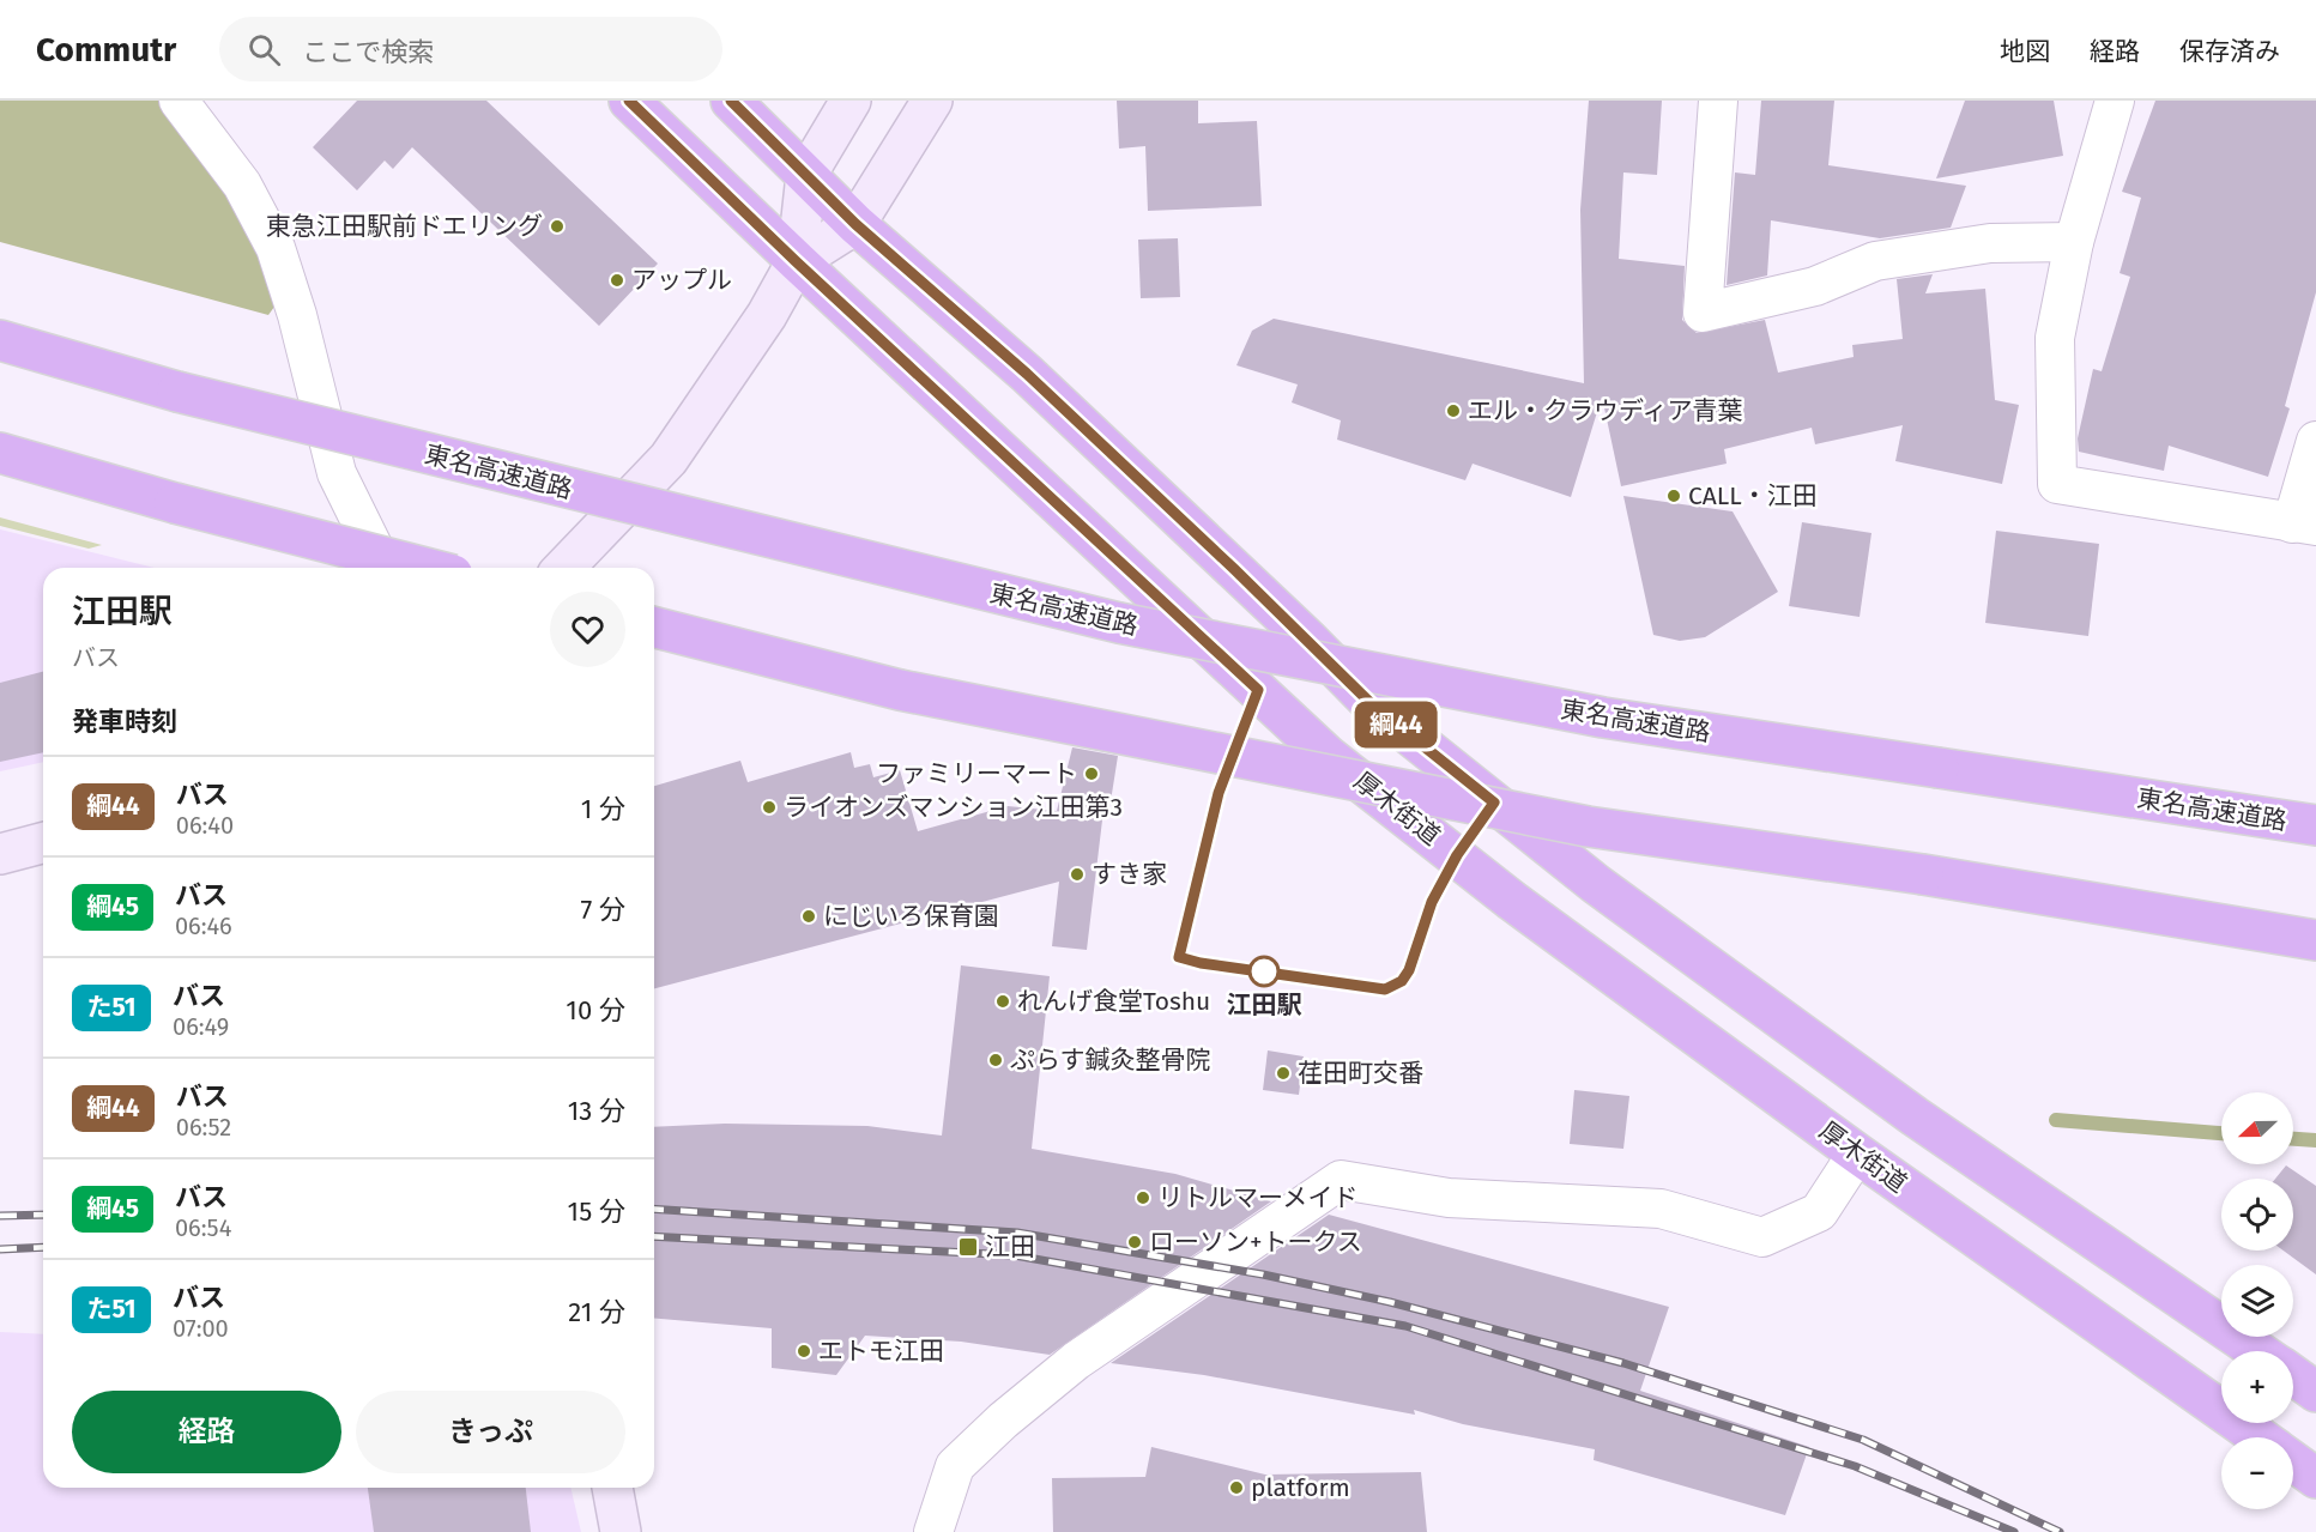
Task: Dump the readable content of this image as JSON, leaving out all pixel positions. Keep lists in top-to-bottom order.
{
  "streets": {
    "highway": ["東名高速道路", "厚木街道"]
  },
  "places": {
    "other": [
      "東急江田駅前ドエリング",
      "アップル",
      "エル・クラウディア青葉",
      "CALL・江田",
      "ファミリーマート",
      "ライオンズマンション江田第3",
      "すき家",
      "にじいろ保育園",
      "江田駅",
      "れんげ食堂Toshu",
      "ぷらす鍼灸整骨院",
      "荏田町交番",
      "リトルマーメイド",
      "ローソン+トークス",
      "エトモ江田",
      "platform"
    ],
    "transit": ["江田"]
  },
  "lines": ["bus line 綱44"],
  "north": "left",
  "page": {
    "header": "Commutr",
    "search": "ここで検索",
    "nav": ["地図", "経路", "保存済み"],
    "on_map": "綱44",
    "heading": [
      ["江田駅", "バス"],
      "発車時刻"
    ],
    "list": [
      {
        "mark": "綱44",
        "name": "バス",
        "note": "06:40",
        "value": "1 分"
      },
      {
        "mark": "綱45",
        "name": "バス",
        "note": "06:46",
        "value": "7 分"
      },
      {
        "mark": "た51",
        "name": "バス",
        "note": "06:49",
        "value": "10 分"
      },
      {
        "mark": "綱44",
        "name": "バス",
        "note": "06:52",
        "value": "13 分"
      },
      {
        "mark": "綱45",
        "name": "バス",
        "note": "06:54",
        "value": "15 分"
      },
      {
        "mark": "た51",
        "name": "バス",
        "note": "07:00",
        "value": "21 分"
      }
    ],
    "map_buttons": ["+", "−"],
    "buttons": ["経路", "きっぷ"]
  }
}
